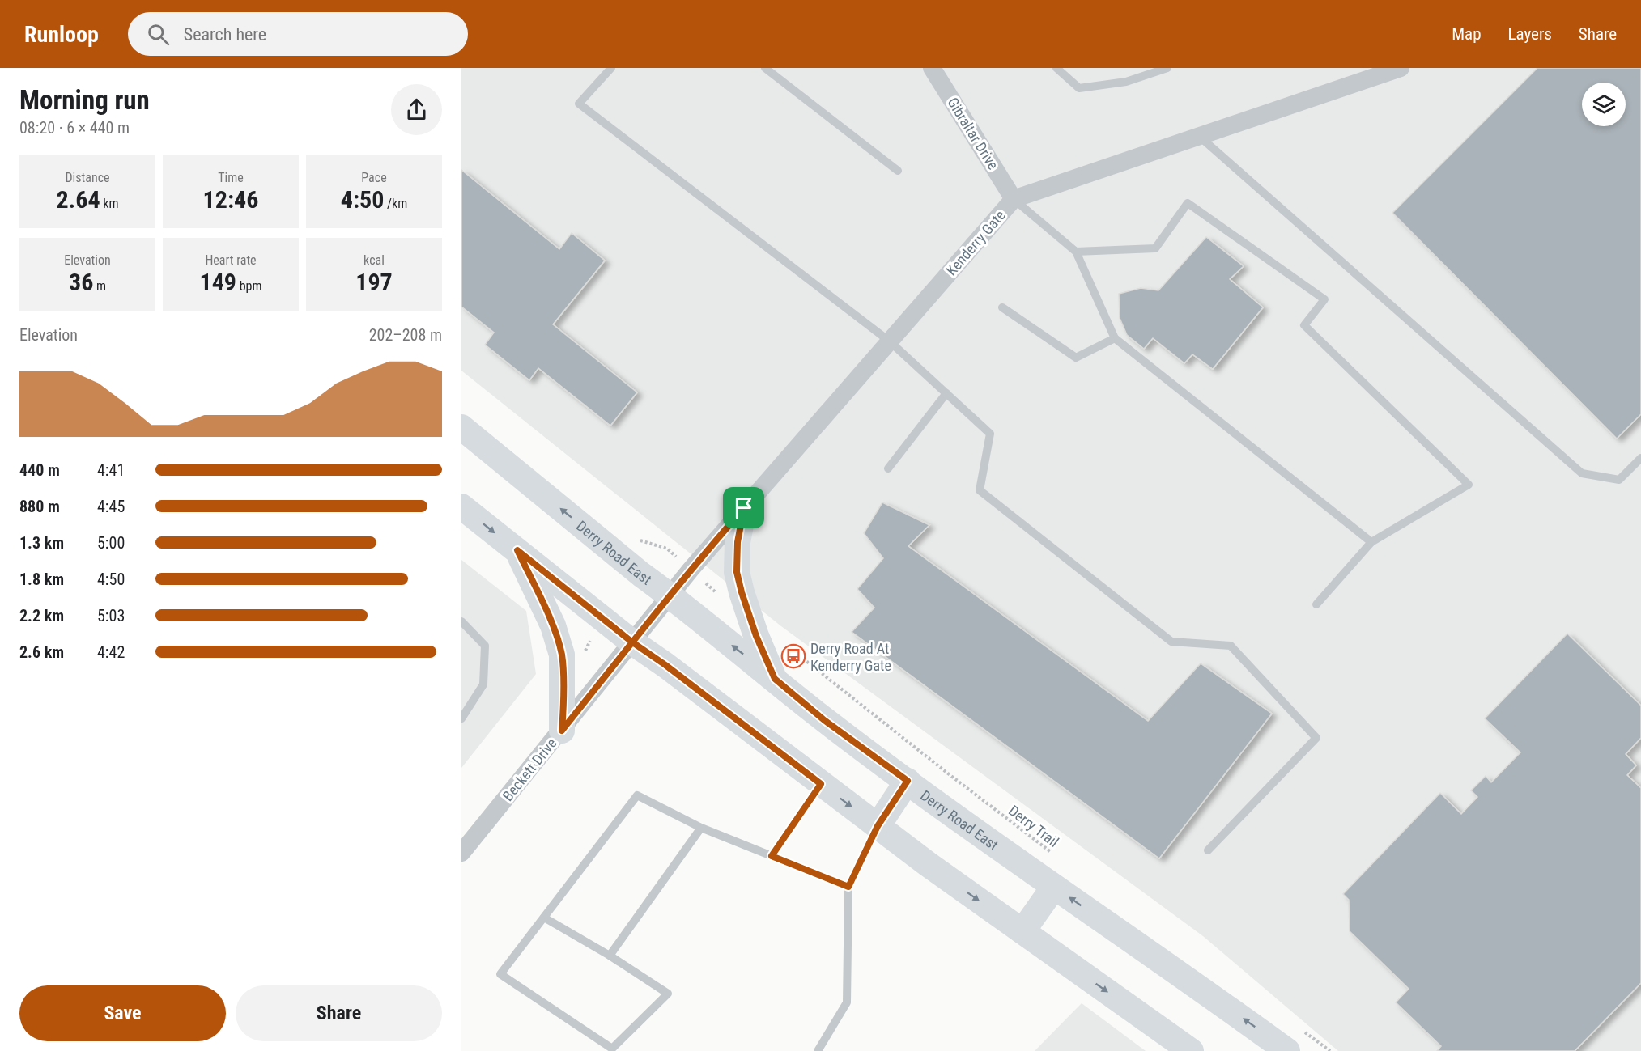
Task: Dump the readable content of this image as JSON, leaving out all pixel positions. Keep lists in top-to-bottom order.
{
  "streets": {
    "main road": ["Derry Road East"],
    "street": ["Gibraltar Drive", "Kenderry Gate", "Beckett Drive"],
    "path": ["Derry Trail"]
  },
  "crossings": [
    ["Gibraltar Drive", "Kenderry Gate"],
    ["Kenderry Gate", "Derry Road East"],
    ["Kenderry Gate", "Beckett Drive"],
    ["Derry Road East", "Beckett Drive"]
  ],
  "places": {
    "bus stop": ["Derry Road At Kenderry Gate"]
  },
  "page": {
    "header": "Runloop",
    "search": "Search here",
    "nav": ["Map", "Layers", "Share"],
    "heading": ["Morning run", "08:20 · 6 × 440 m"],
    "stats": [
      ["Distance", "2.64 km"],
      ["Time", "12:46"],
      ["Pace", "4:50 /km"],
      ["Elevation", "36 m"],
      ["Heart rate", "149 bpm"],
      ["kcal", "197"]
    ],
    "chart": ["Elevation", "202–208 m"],
    "list": [
      {
        "name": "440 m",
        "note": "4:41"
      },
      {
        "name": "880 m",
        "note": "4:45"
      },
      {
        "name": "1.3 km",
        "note": "5:00"
      },
      {
        "name": "1.8 km",
        "note": "4:50"
      },
      {
        "name": "2.2 km",
        "note": "5:03"
      },
      {
        "name": "2.6 km",
        "note": "4:42"
      }
    ],
    "buttons": ["Save", "Share"]
  }
}
